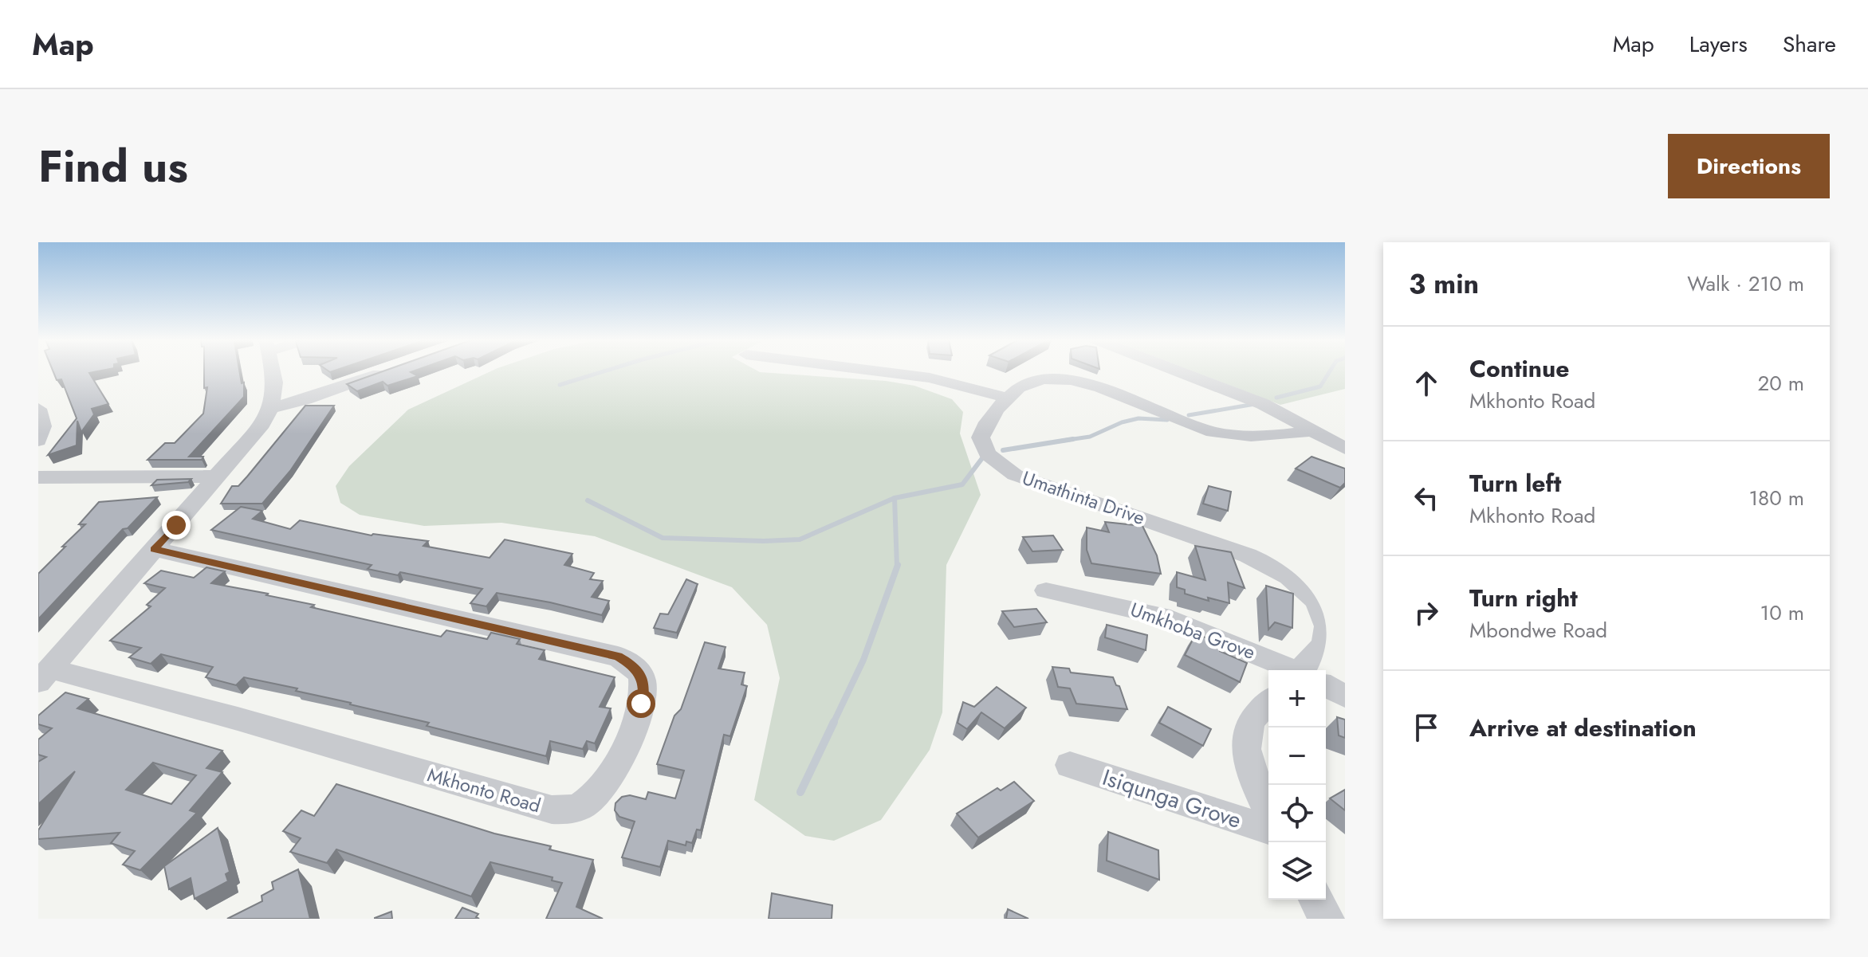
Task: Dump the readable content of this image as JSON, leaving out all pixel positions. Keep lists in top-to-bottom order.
{
  "streets": {
    "street": [
      "Umathinta Drive",
      "Umkhoba Grove",
      "Mkhonto Road",
      "Isiqunga Grove"
    ]
  },
  "page": {
    "header": "Map",
    "nav": ["Map", "Layers", "Share"],
    "title": "Find us",
    "buttons": "Directions",
    "heading": ["3 min", "Walk · 210 m"],
    "list": [
      ["Continue", "Mkhonto Road", "20 m"],
      ["Turn left", "Mkhonto Road", "180 m"],
      ["Turn right", "Mbondwe Road", "10 m"],
      "Arrive at destination"
    ],
    "map_buttons": ["+", "−"]
  }
}
